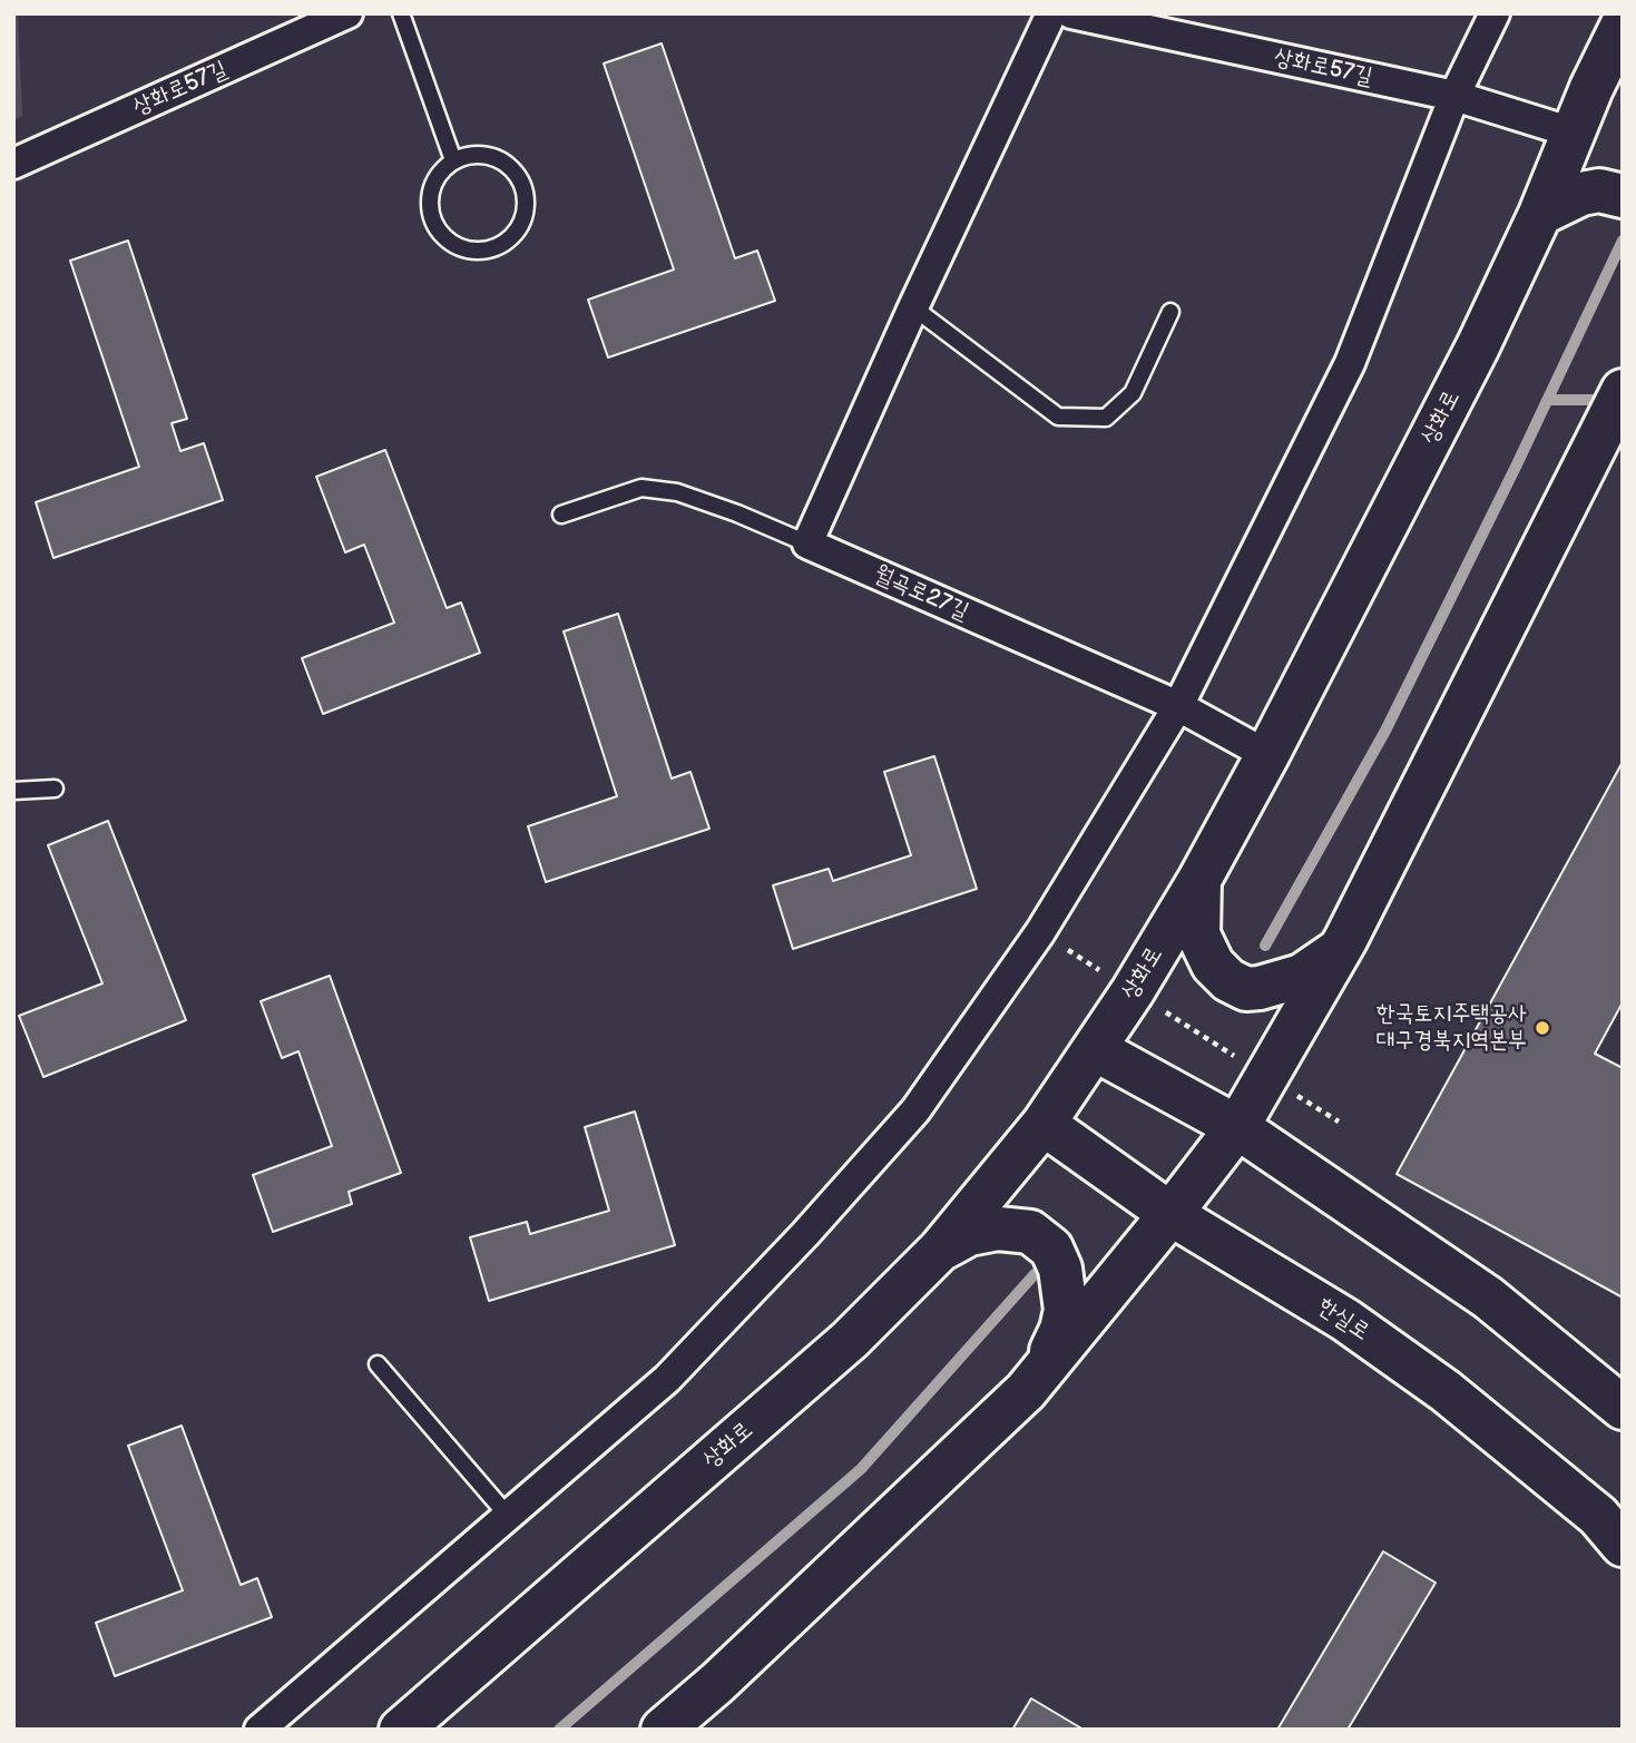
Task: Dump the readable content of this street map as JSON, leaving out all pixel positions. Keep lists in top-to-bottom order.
{
  "streets": {
    "main road": ["상화로", "한실로"],
    "street": ["상화로57길", "월곡로27길"]
  },
  "crossings": [
    ["상화로57길", "상화로"],
    ["상화로", "월곡로27길"],
    ["상화로", "한실로"]
  ],
  "places": ["한국토지주택공사 대구경북지역본부"]
}
